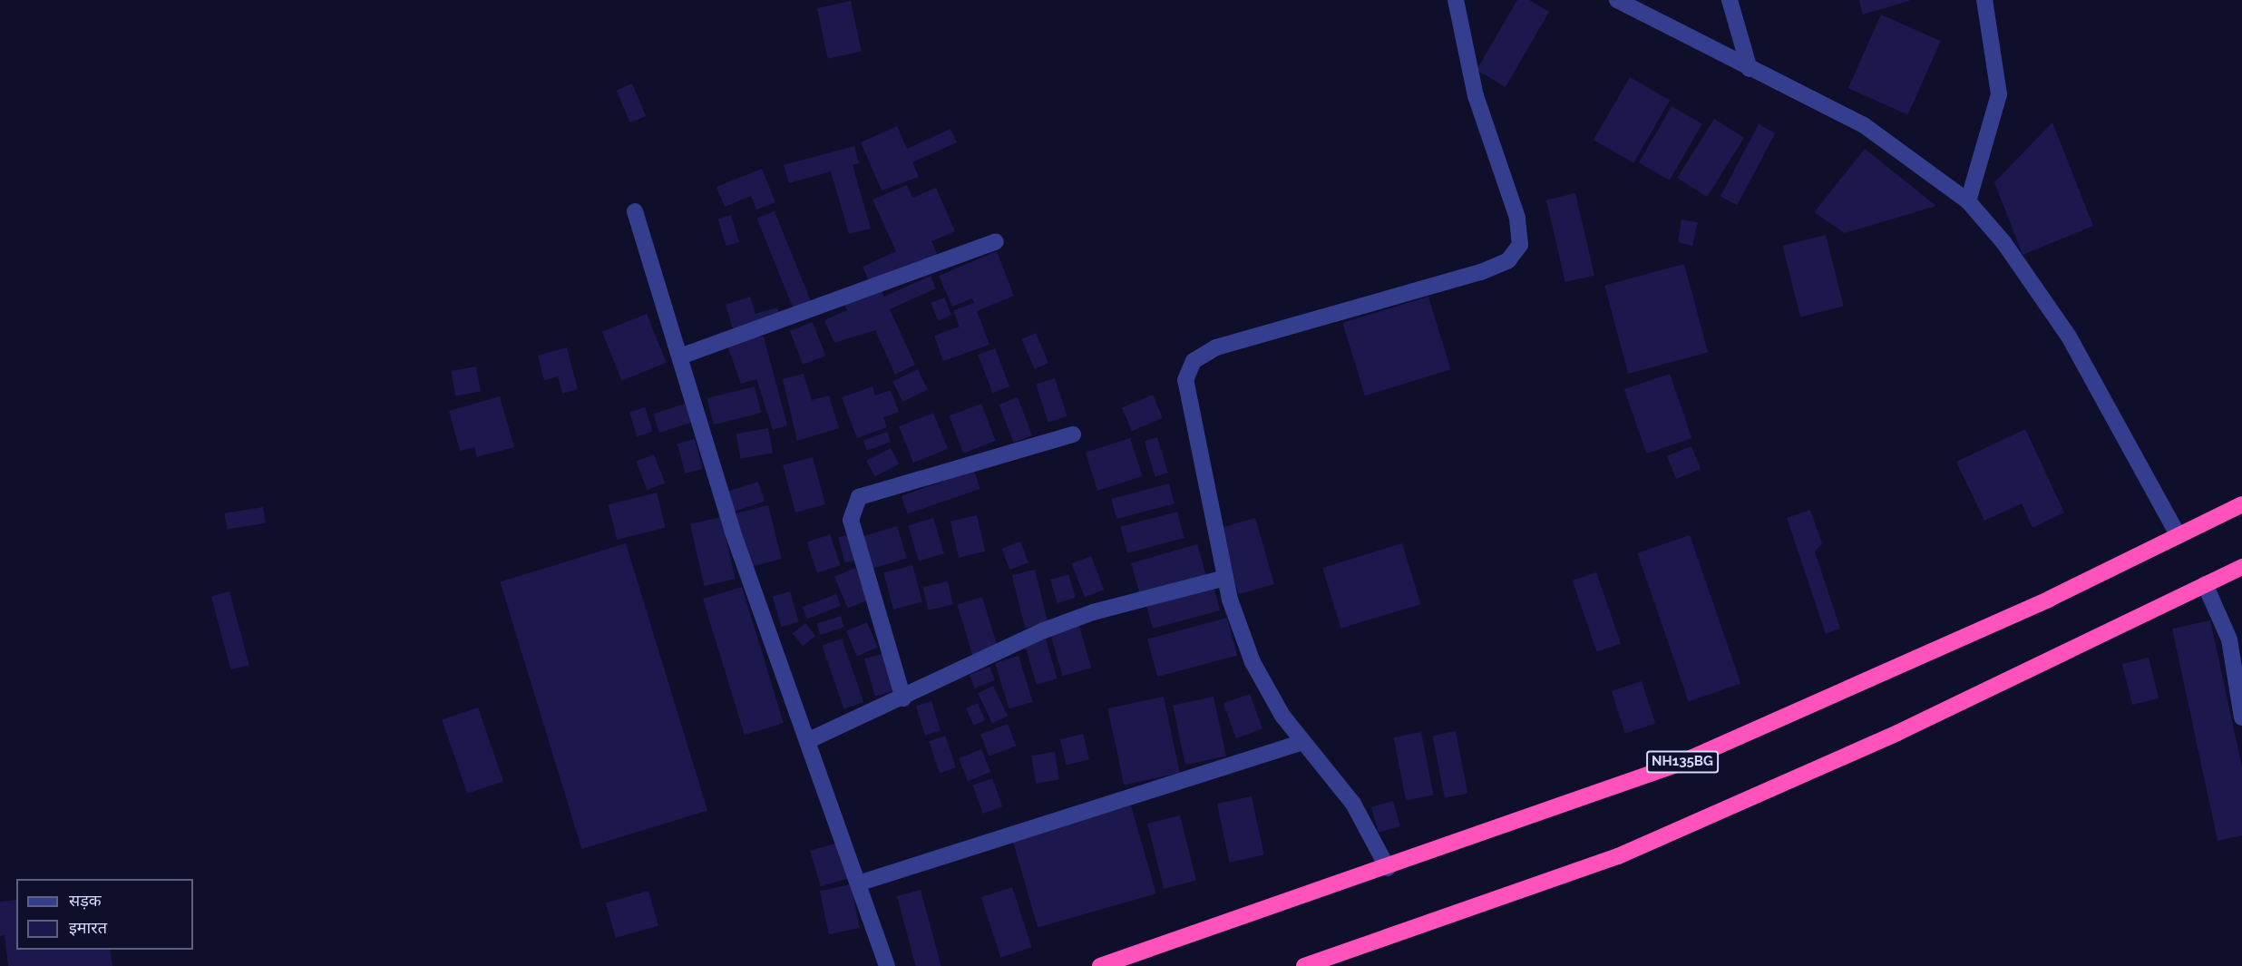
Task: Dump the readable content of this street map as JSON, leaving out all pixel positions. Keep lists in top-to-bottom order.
{
  "streets": {
    "highway": ["NH135BG"]
  },
  "legend": ["सड़क", "इमारत"]
}
